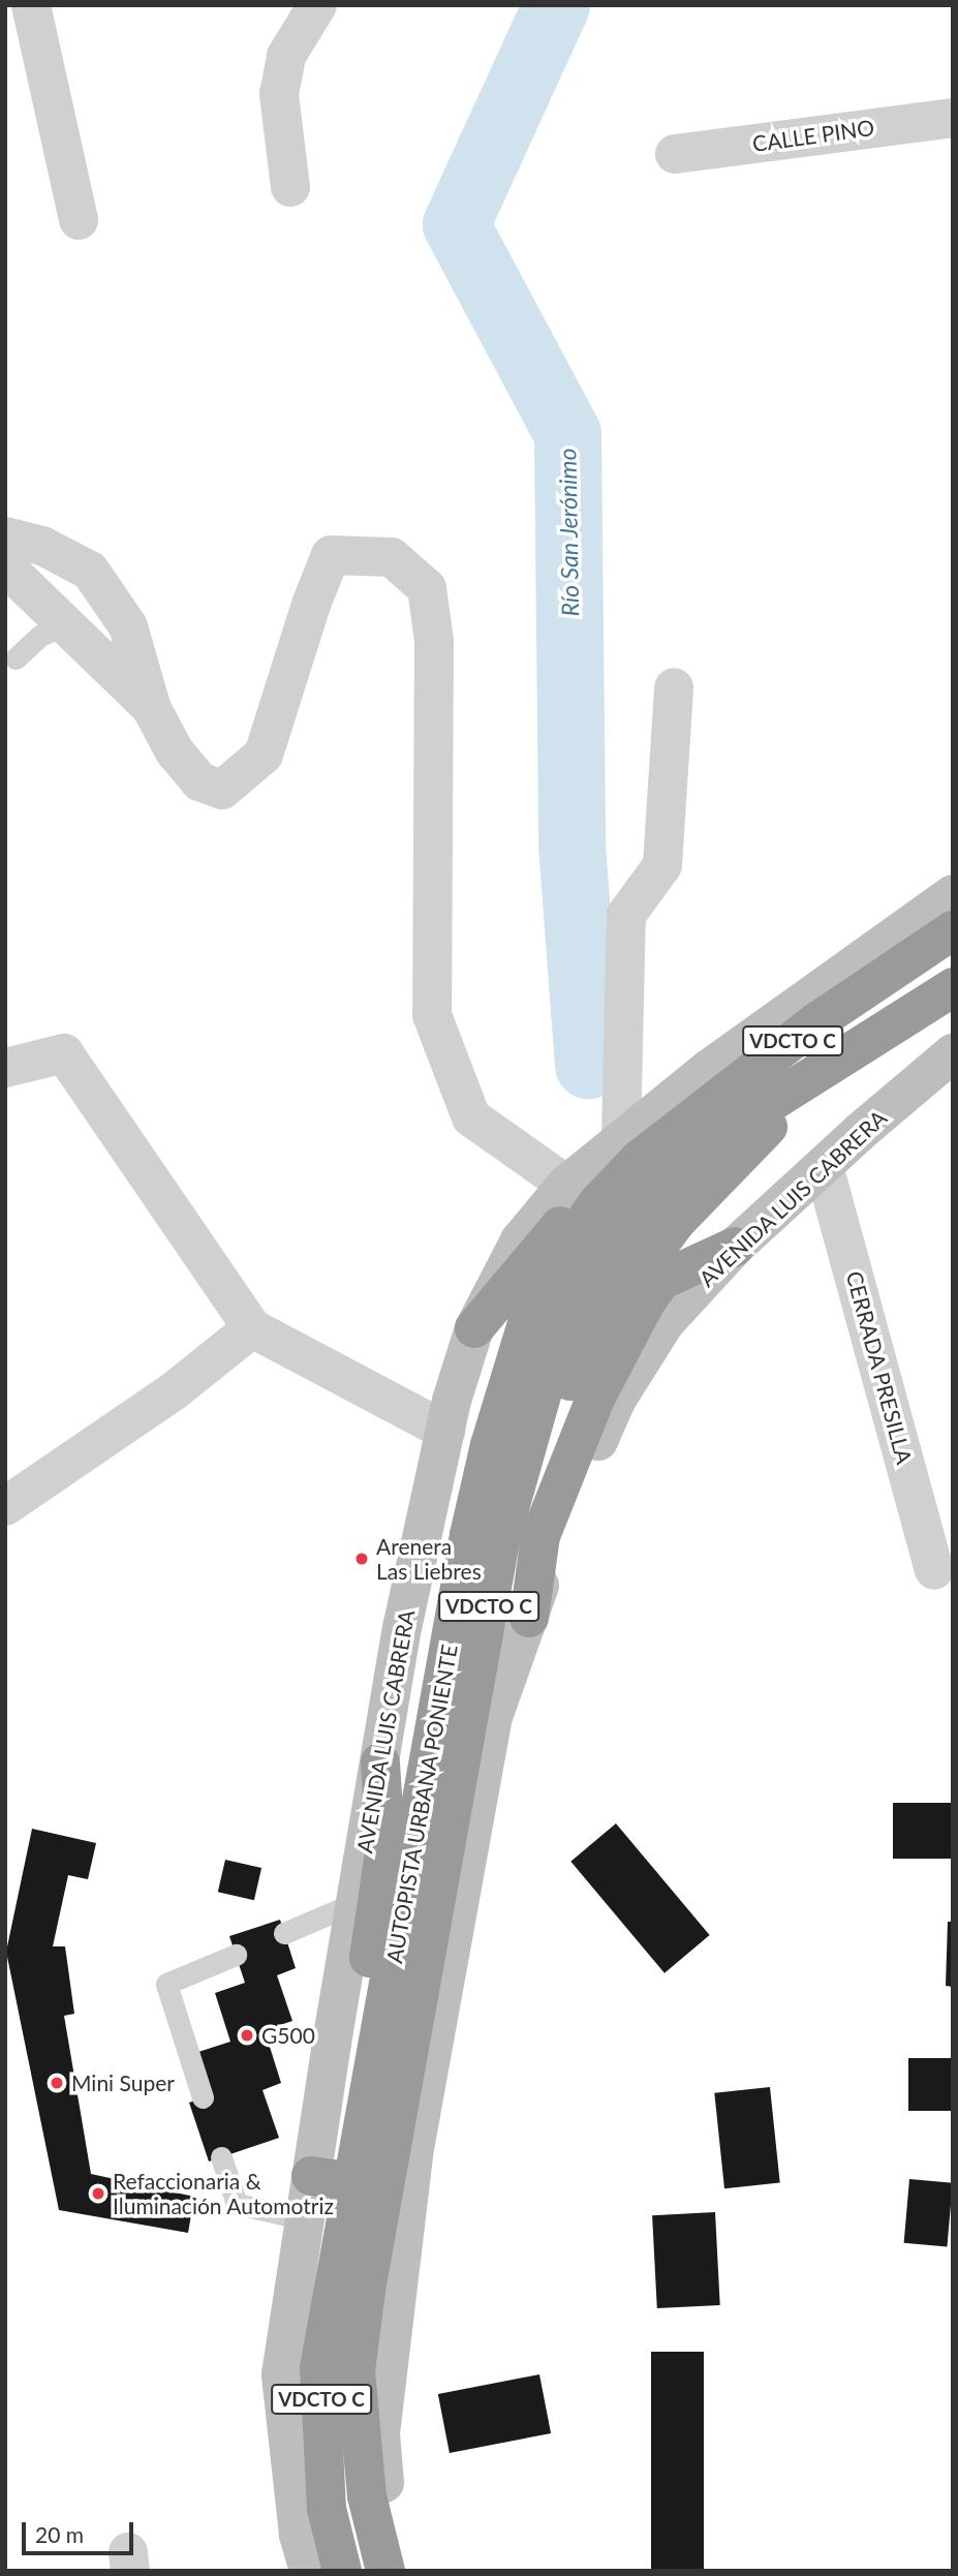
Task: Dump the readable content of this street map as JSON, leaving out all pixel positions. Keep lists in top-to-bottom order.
{
  "streets": {
    "highway": ["VDCTO C", "AUTOPISTA URBANA PONIENTE"],
    "main road": ["AVENIDA LUIS CABRERA"],
    "street": ["CALLE PINO", "CERRADA PRESILLA"]
  },
  "crossings": [
    ["AVENIDA LUIS CABRERA", "CERRADA PRESILLA"],
    ["AVENIDA LUIS CABRERA", "AUTOPISTA URBANA PONIENTE"]
  ],
  "water": ["Río San Jerónimo"],
  "places": [
    "Arenera Las Liebres",
    "G500",
    "Mini Super",
    "Refaccionaria & Iluminación Automotriz"
  ],
  "scale_bar": "20 m"
}
